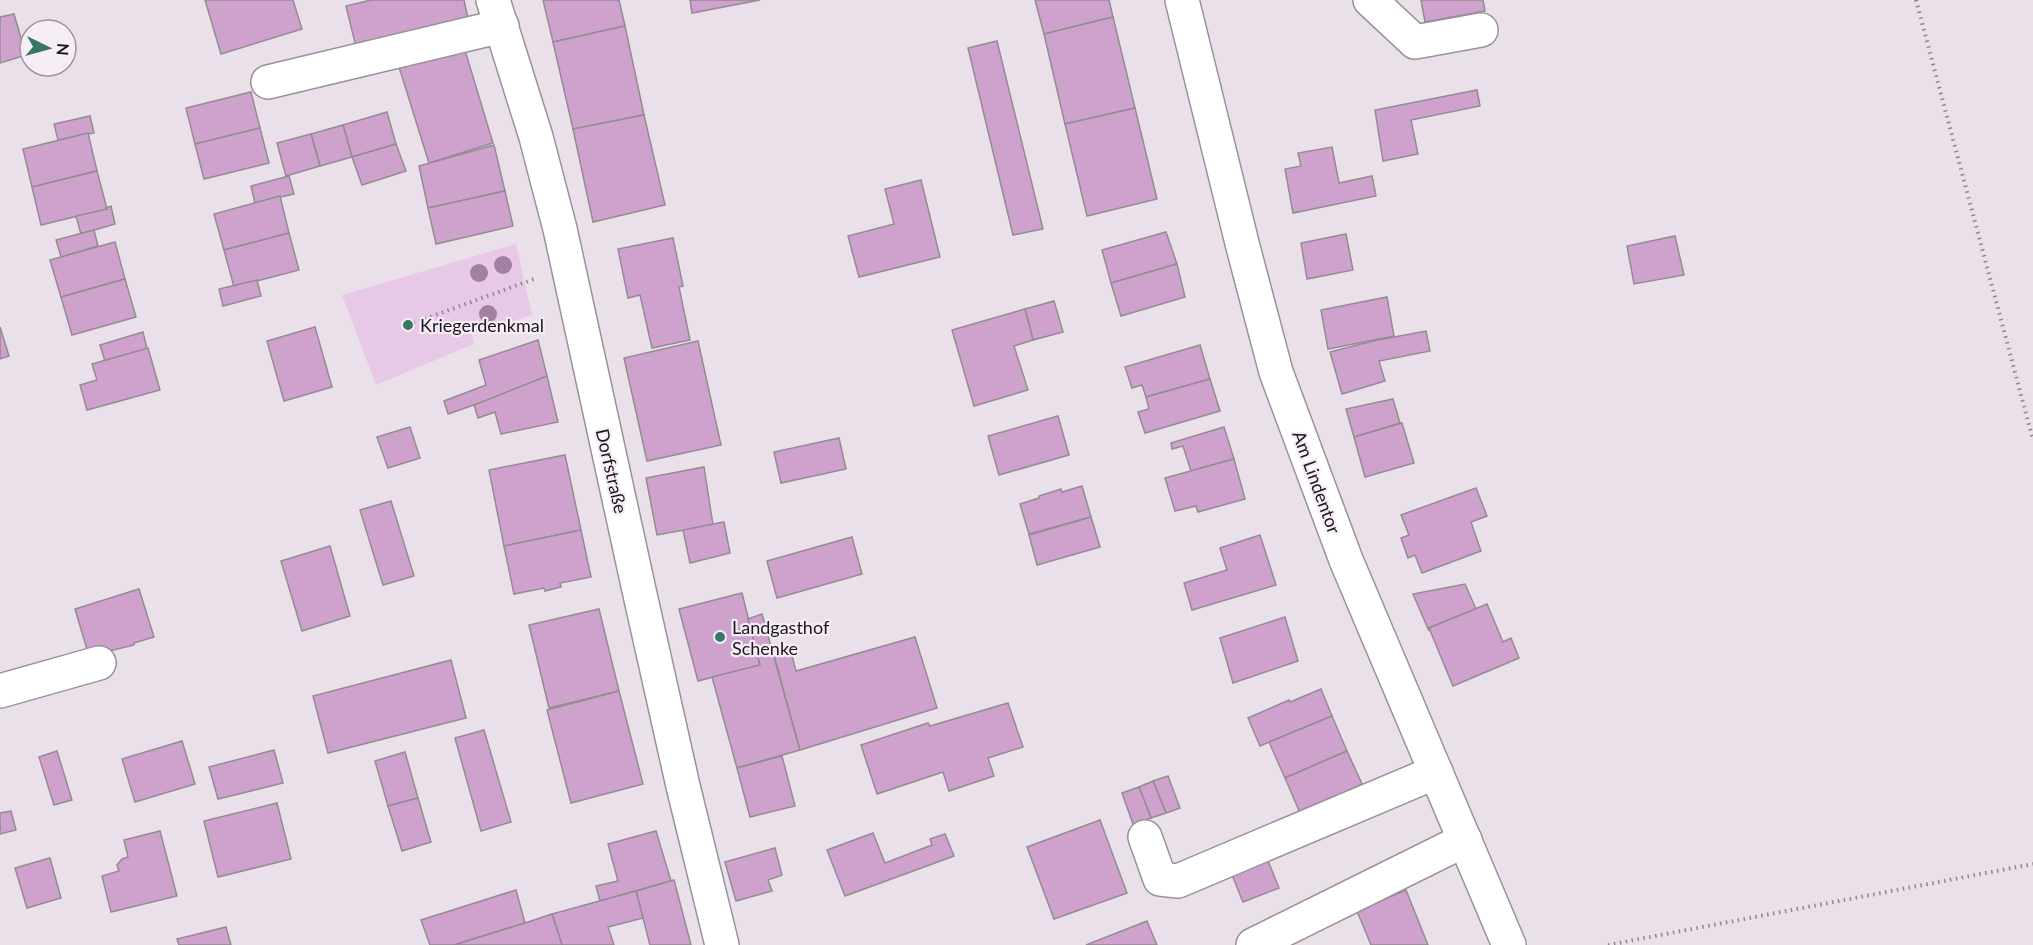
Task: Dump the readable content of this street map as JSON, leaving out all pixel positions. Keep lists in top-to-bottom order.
{
  "streets": {
    "street": ["Dorfstraße", "Am Lindentor"]
  },
  "places": ["Kriegerdenkmal", "Landgasthof Schenke"],
  "north": "right"
}
